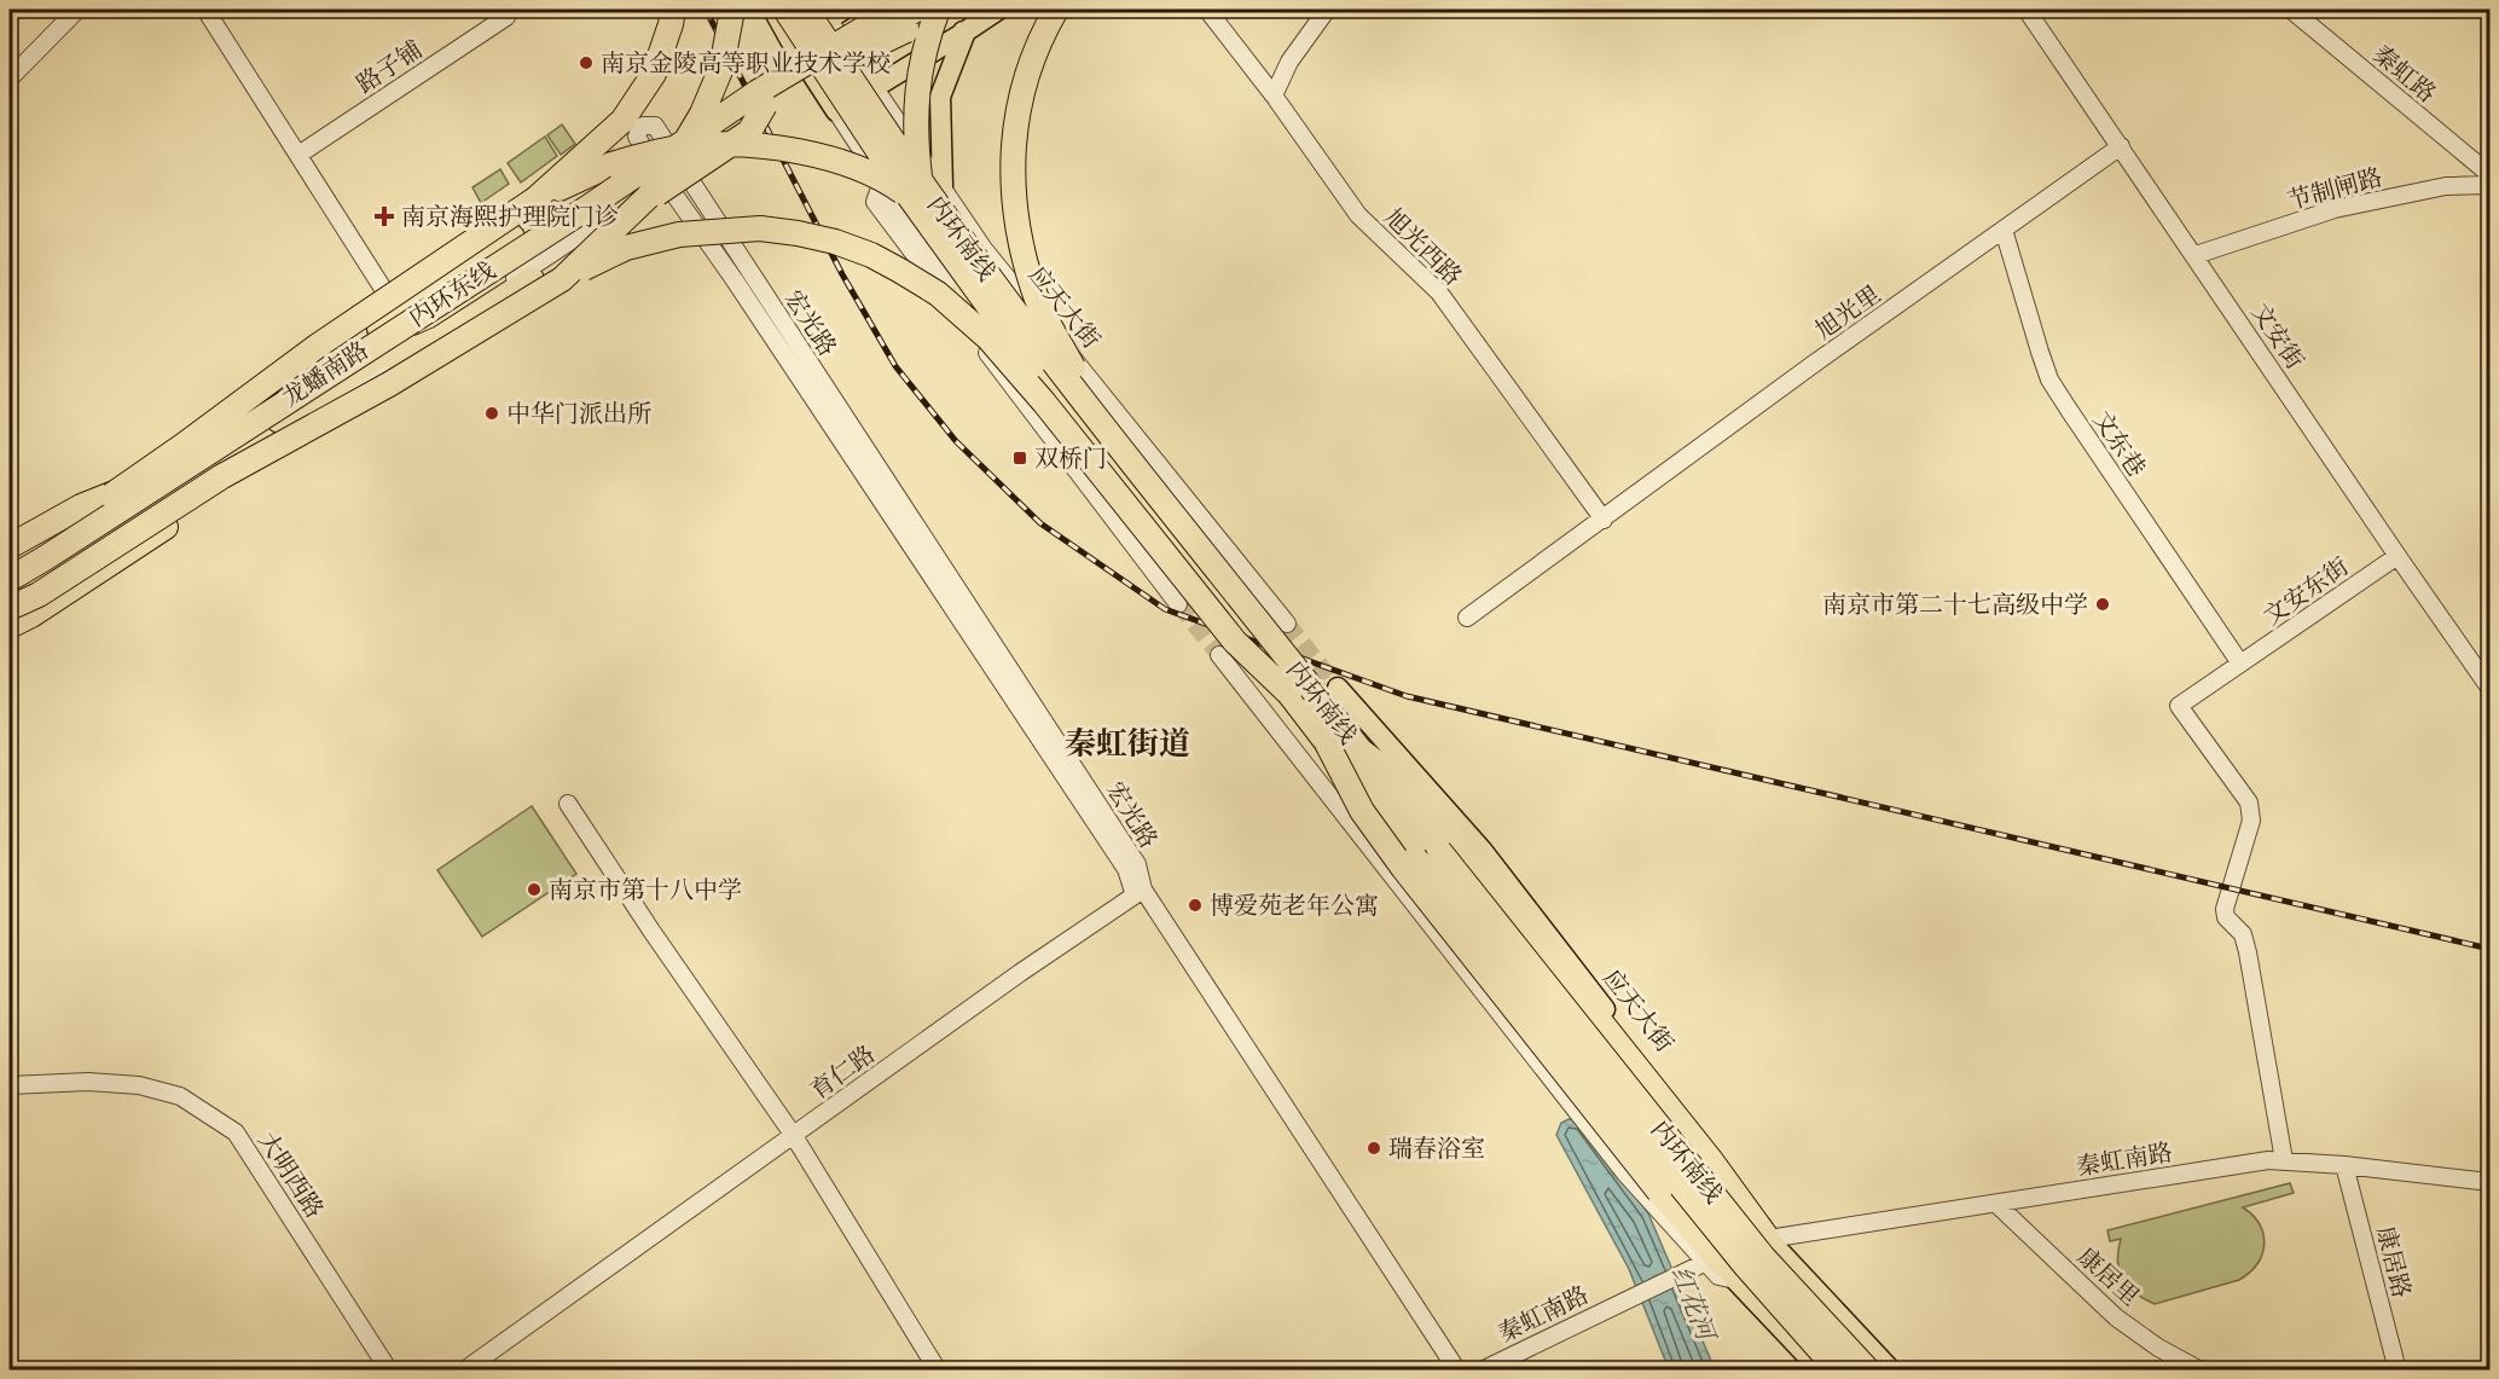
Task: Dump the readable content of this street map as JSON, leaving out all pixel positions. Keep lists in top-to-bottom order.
{
  "streets": {
    "highway": ["内环南线", "内环东线"],
    "main road": ["应天大街"],
    "street": [
      "路子铺",
      "秦虹路",
      "节制闸路",
      "旭光西路",
      "旭光里",
      "宏光路",
      "文安街",
      "龙蟠南路",
      "文东巷",
      "文安东街",
      "育仁路",
      "秦虹南路",
      "大明西路",
      "康居路",
      "康居里"
    ]
  },
  "crossings": [
    ["节制闸路", "文安街"],
    ["内环南线", "应天大街"],
    ["旭光西路", "旭光里"],
    ["应天大街", "秦虹南路"],
    ["旭光里", "文安街"],
    ["旭光里", "文东巷"],
    ["宏光路", "龙蟠南路"],
    ["宏光路", "育仁路"],
    ["文安街", "文安东街"],
    ["文东巷", "文安东街"],
    ["文安东街", "秦虹南路"],
    ["秦虹南路", "康居路"],
    ["秦虹南路", "康居里"]
  ],
  "districts": ["秦虹街道"],
  "water": ["红花河"],
  "places": {
    "other": [
      "南京金陵高等职业技术学校",
      "中华门派出所",
      "南京市第二十七高级中学",
      "南京市第十八中学",
      "博爱苑老年公寓",
      "瑞春浴室"
    ],
    "health": ["南京海熙护理院门诊"],
    "transit": ["双桥门"]
  }
}
